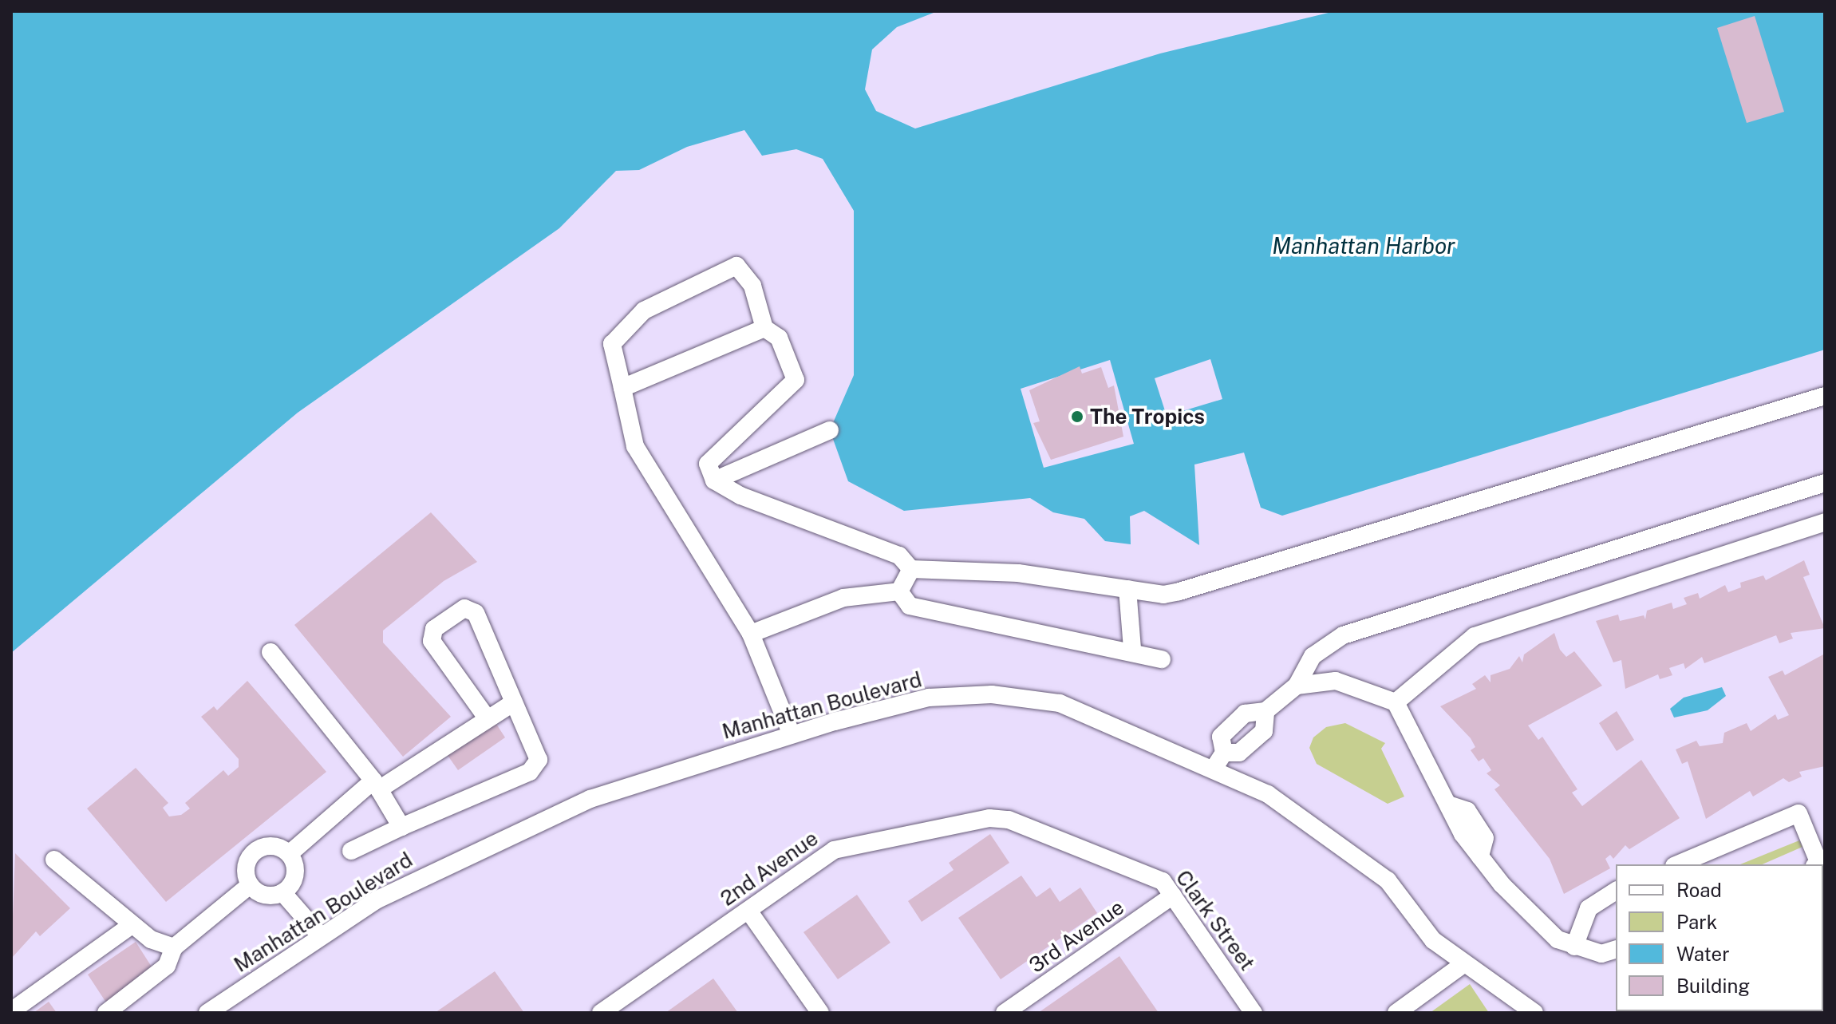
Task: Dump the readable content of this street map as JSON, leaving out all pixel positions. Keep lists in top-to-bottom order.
{
  "streets": {
    "street": [
      "Manhattan Boulevard",
      "2nd Avenue",
      "Clark Street",
      "3rd Avenue"
    ]
  },
  "crossings": [
    ["2nd Avenue", "Clark Street"],
    ["Clark Street", "3rd Avenue"]
  ],
  "water": ["Manhattan Harbor"],
  "places": ["The Tropics"],
  "legend": [
    "Road",
    "Park",
    "Water",
    "Building"
  ]
}
